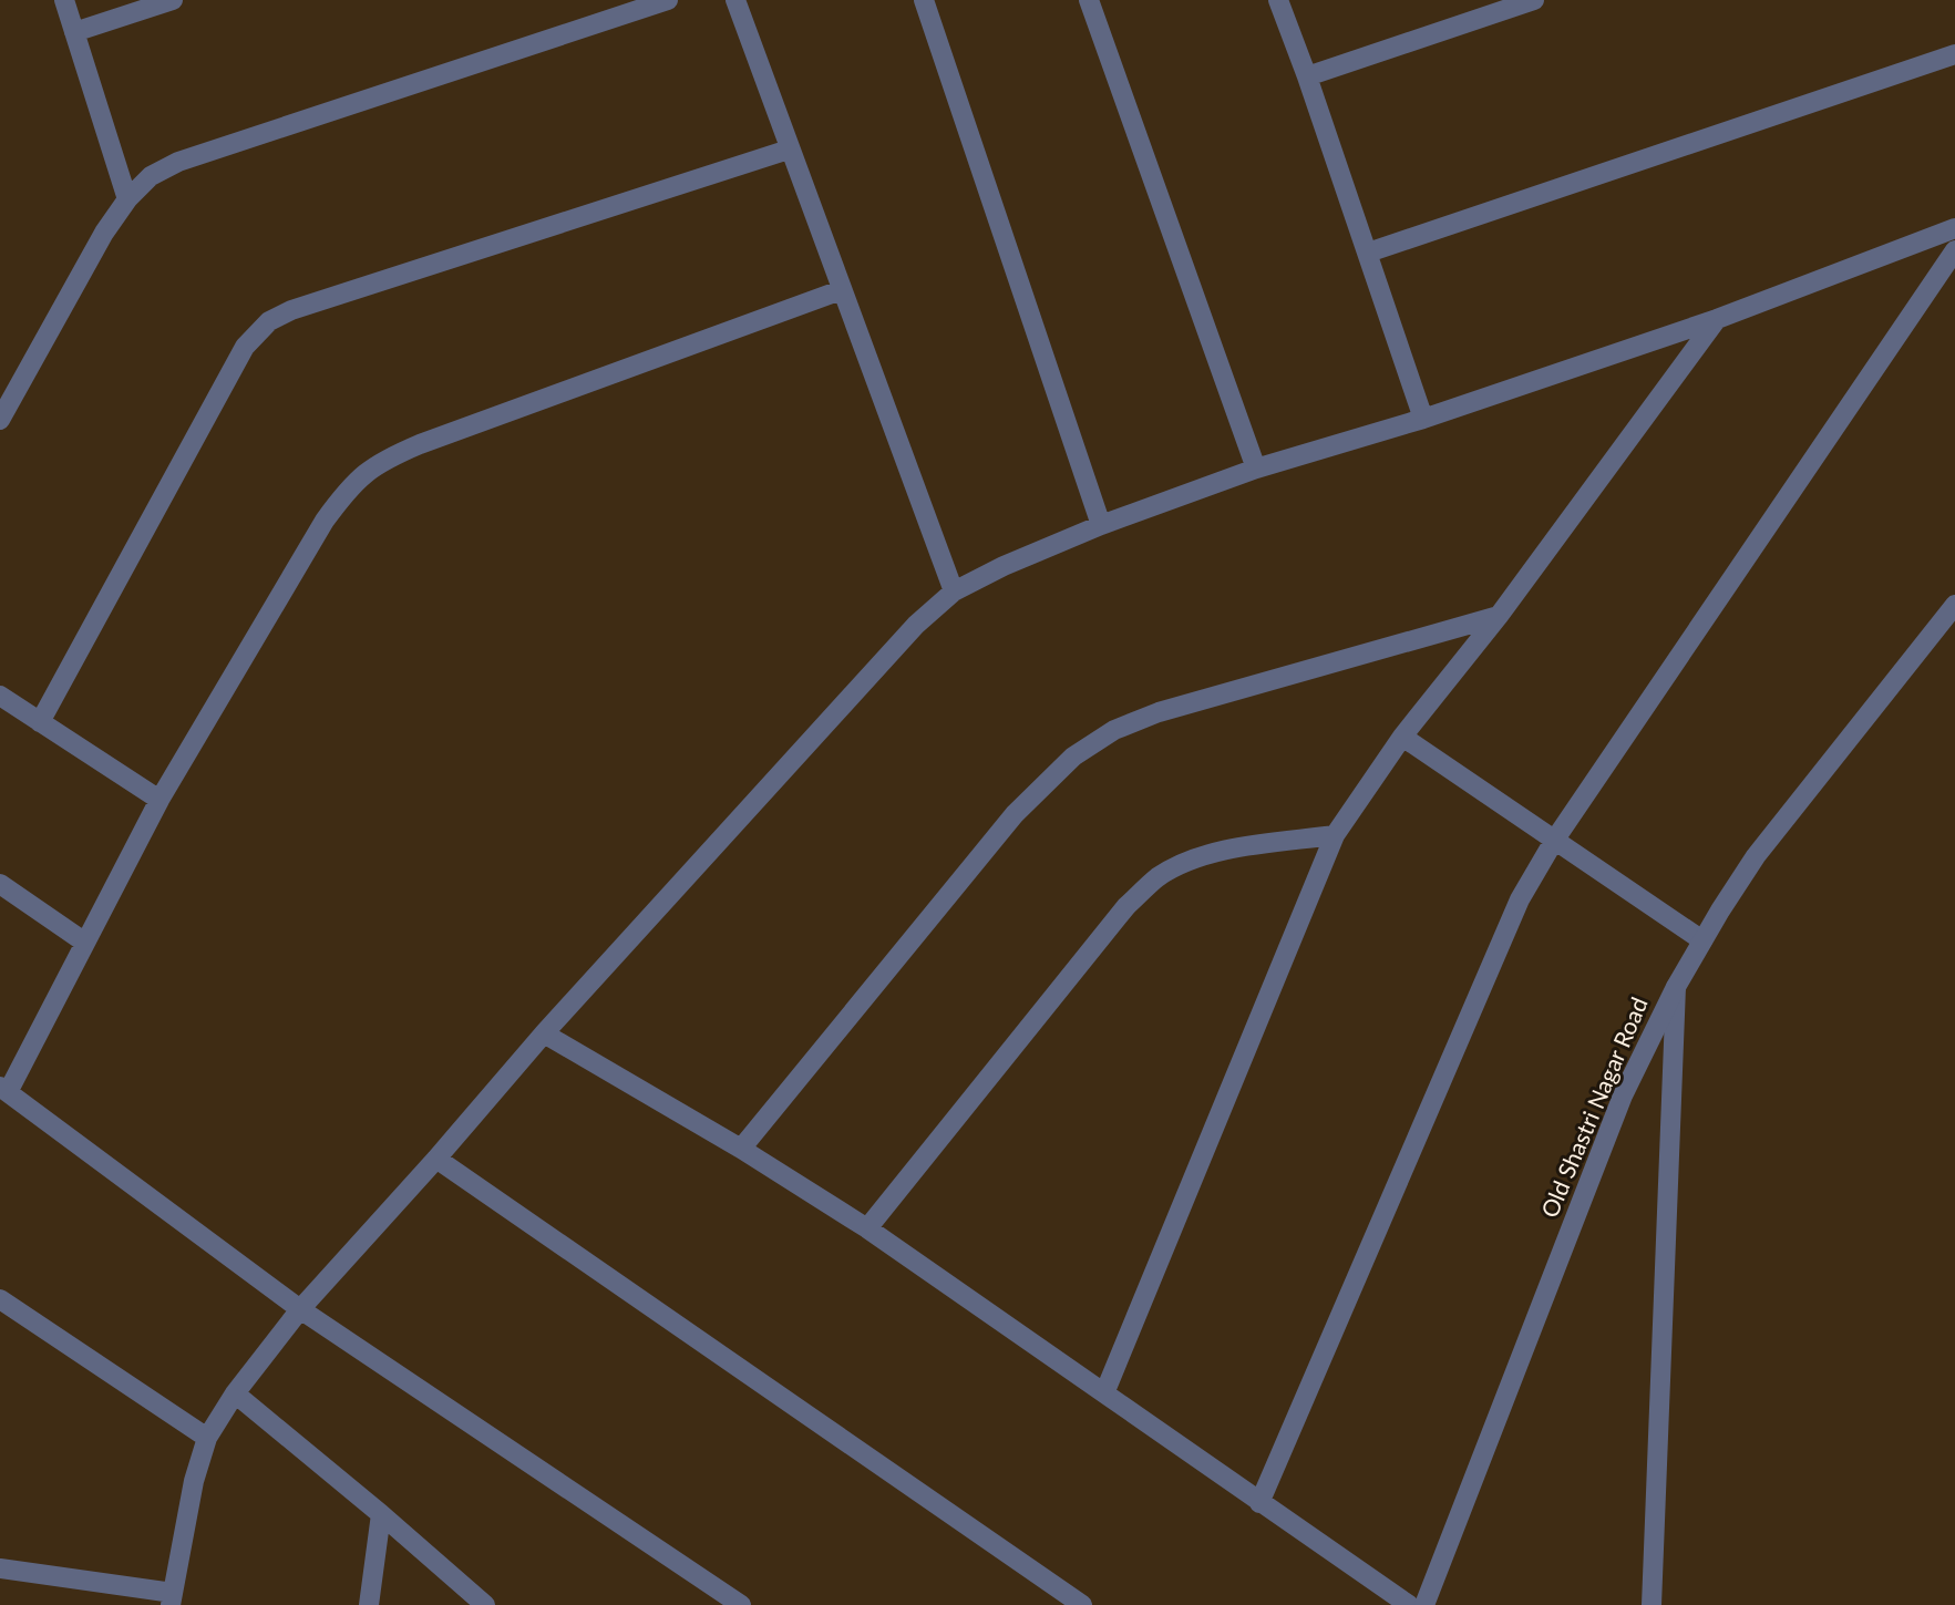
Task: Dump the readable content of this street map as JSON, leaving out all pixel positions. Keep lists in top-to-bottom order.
{
  "streets": {
    "street": ["Old Shastri Nagar Road"]
  }
}
